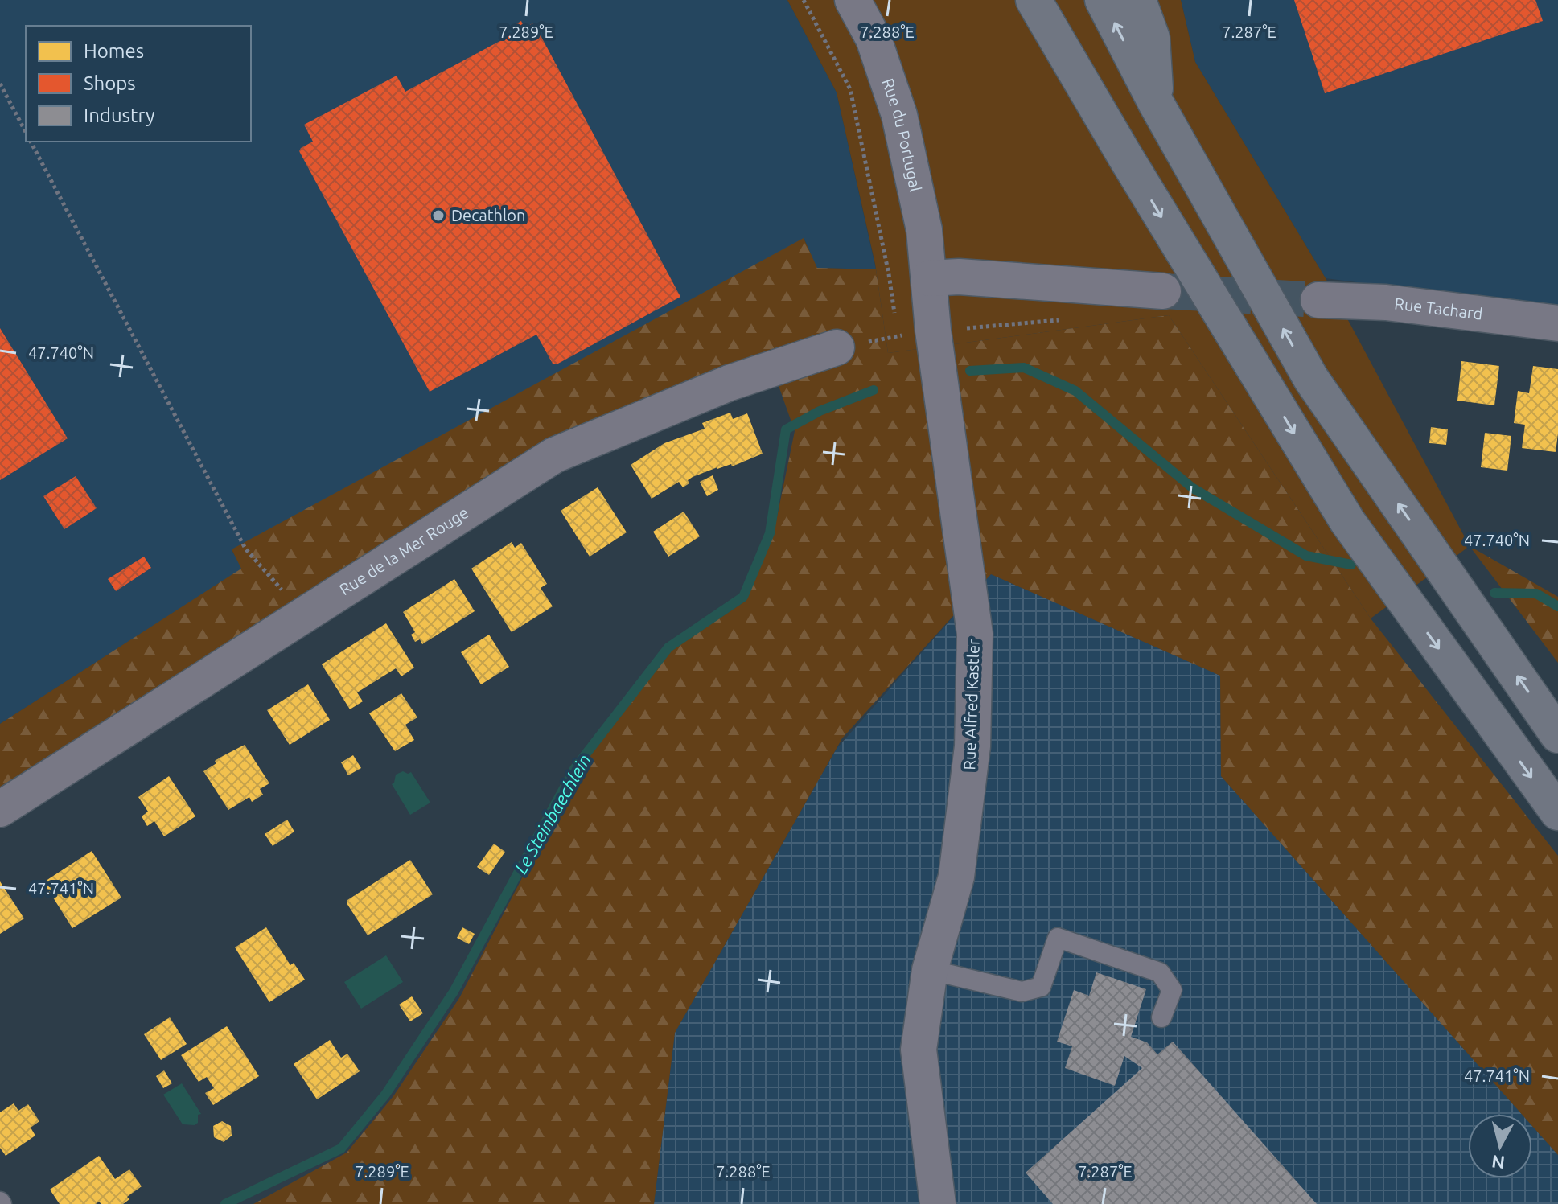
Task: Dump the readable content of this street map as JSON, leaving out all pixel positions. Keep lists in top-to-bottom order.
{
  "streets": {
    "street": [
      "Rue du Portugal",
      "Rue Tachard",
      "Rue de la Mer Rouge",
      "Rue Alfred Kastler"
    ]
  },
  "crossings": [
    ["Rue du Portugal", "Rue Alfred Kastler"]
  ],
  "water": ["Le Steinbaechlein"],
  "places": ["Decathlon"],
  "legend": ["Homes", "Shops", "Industry"],
  "north": "bottom",
  "coordinates": [
    "7.289°E",
    "7.288°E",
    "7.287°E",
    "47.740°N",
    "47.741°N"
  ]
}
